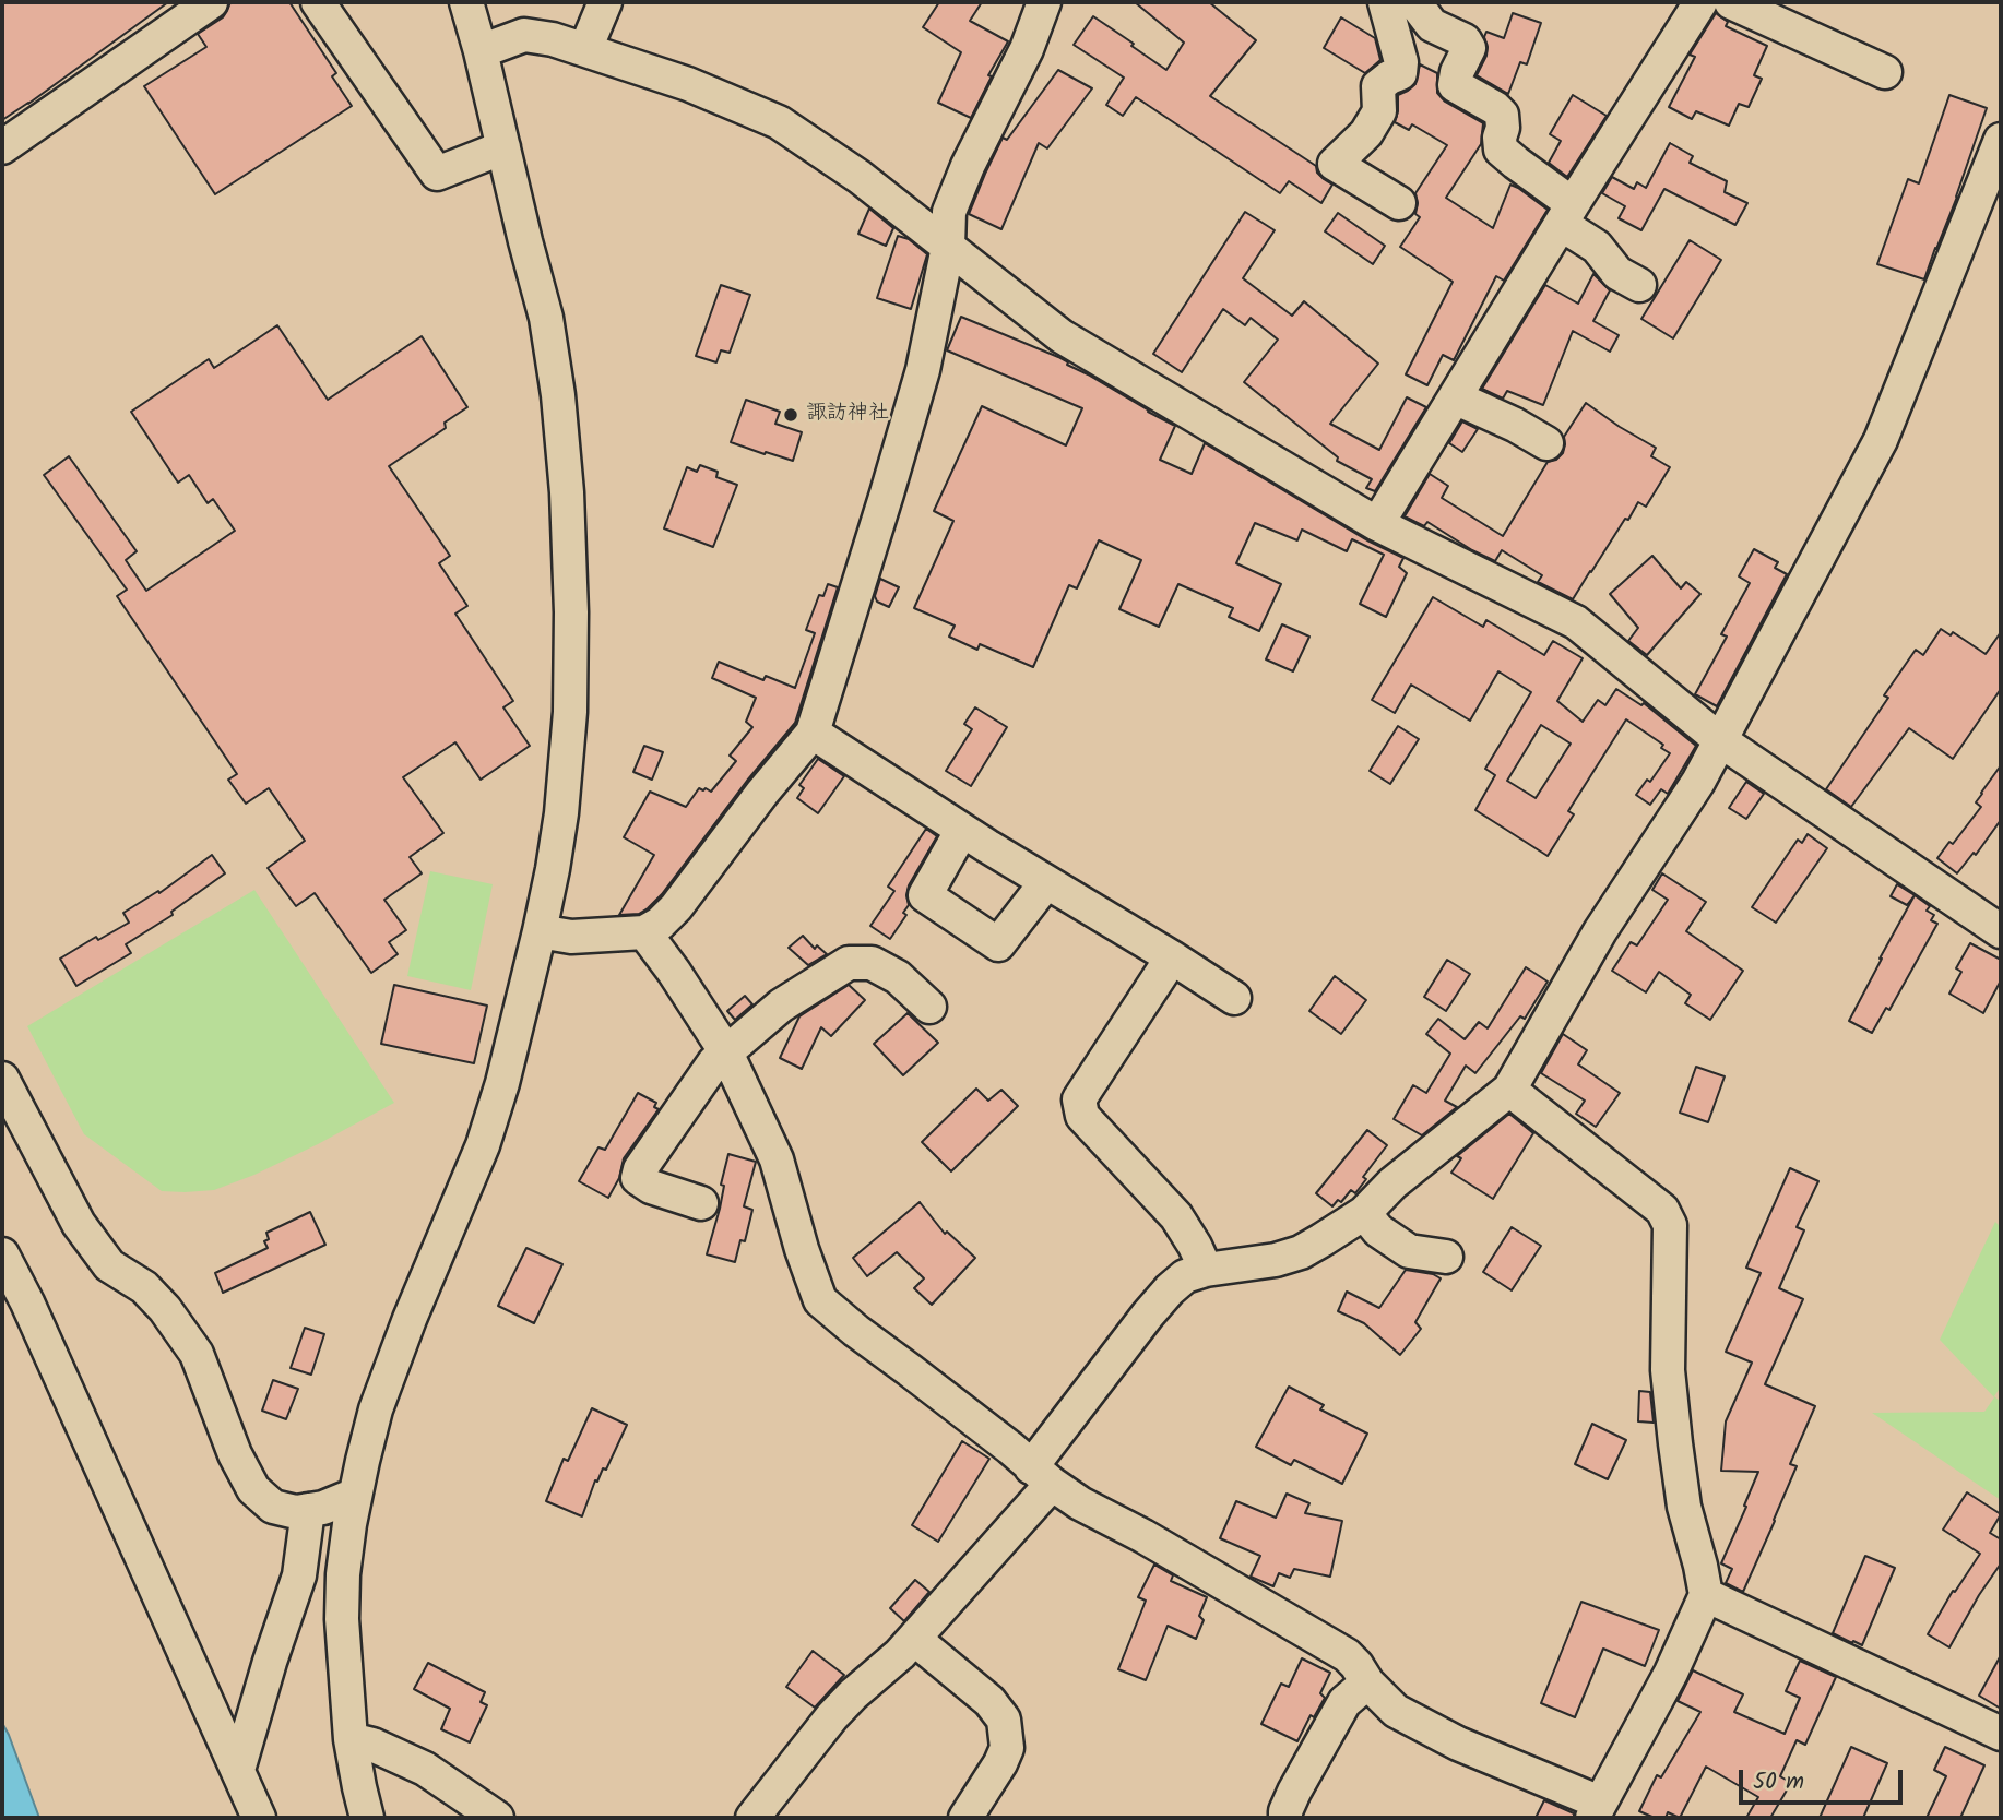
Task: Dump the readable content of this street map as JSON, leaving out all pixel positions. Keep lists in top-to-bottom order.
{
  "places": ["諏訪神社"],
  "scale_bar": "50 m"
}
